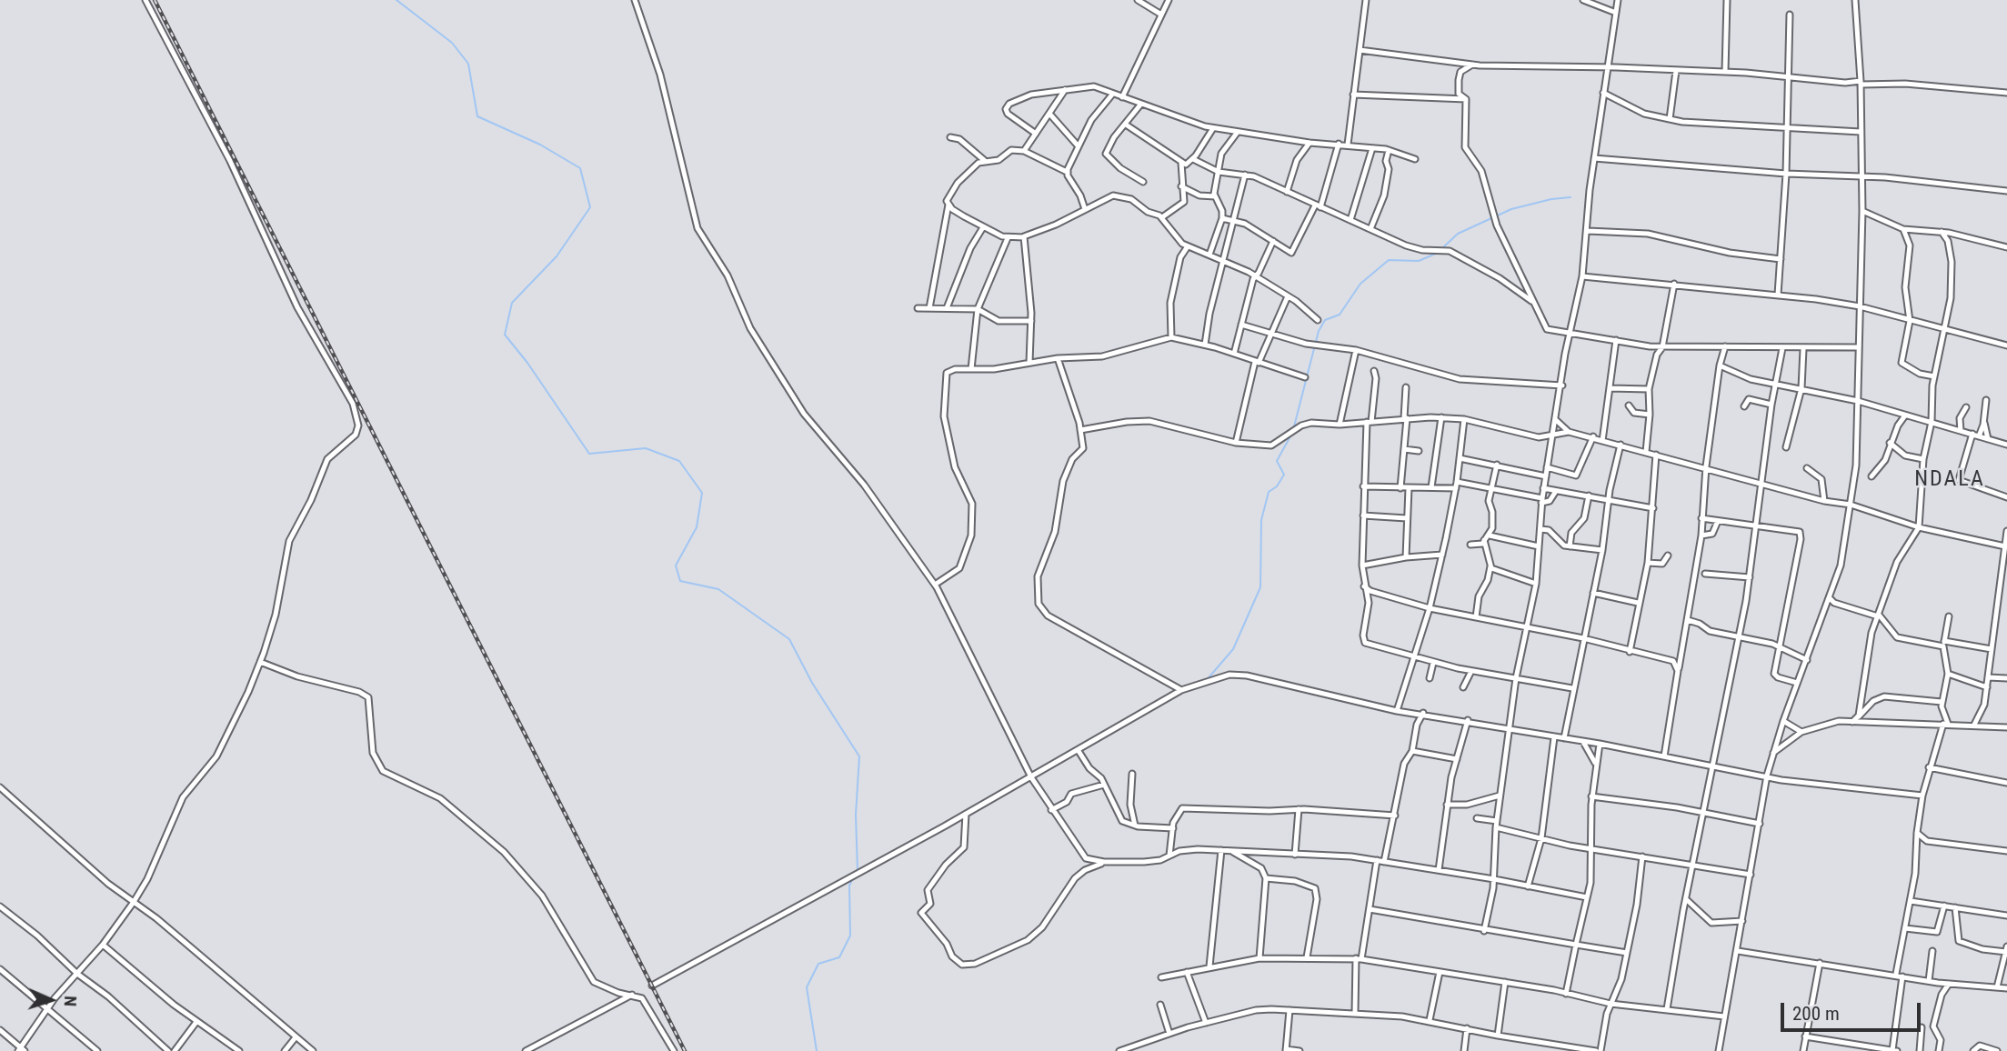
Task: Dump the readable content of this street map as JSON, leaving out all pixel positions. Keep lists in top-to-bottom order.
{
  "districts": ["NDALA"],
  "scale_bar": "200 m",
  "north": "right"
}
